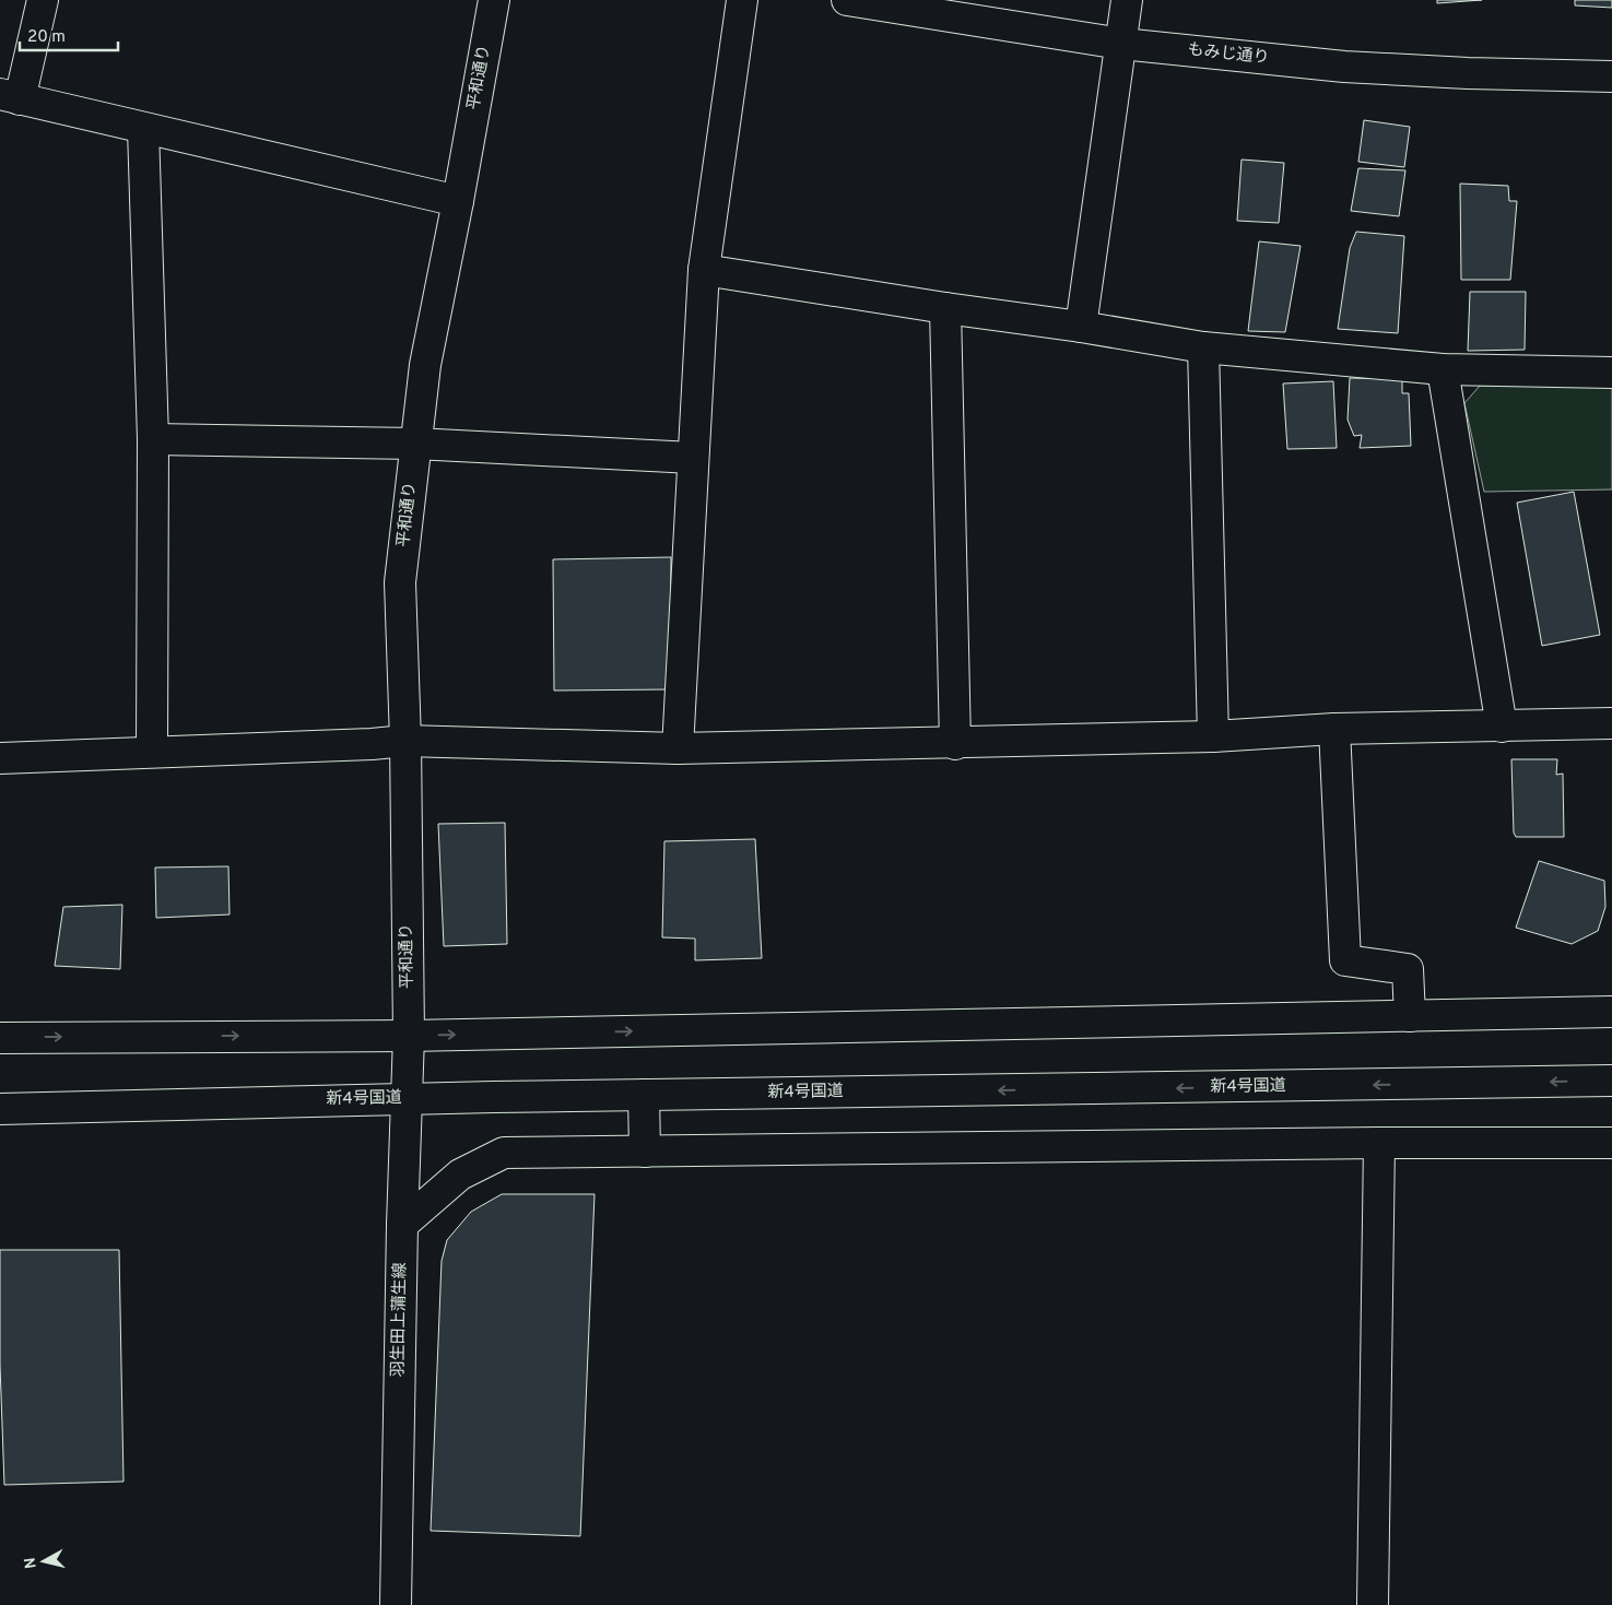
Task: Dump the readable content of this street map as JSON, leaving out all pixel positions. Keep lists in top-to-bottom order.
{
  "streets": {
    "main road": [
      "もみじ通り",
      "平和通り",
      "新4号国道",
      "羽生田上蒲生線"
    ]
  },
  "crossings": [
    ["平和通り", "羽生田上蒲生線"],
    ["新4号国道", "羽生田上蒲生線"]
  ],
  "scale_bar": "20 m",
  "north": "left"
}
